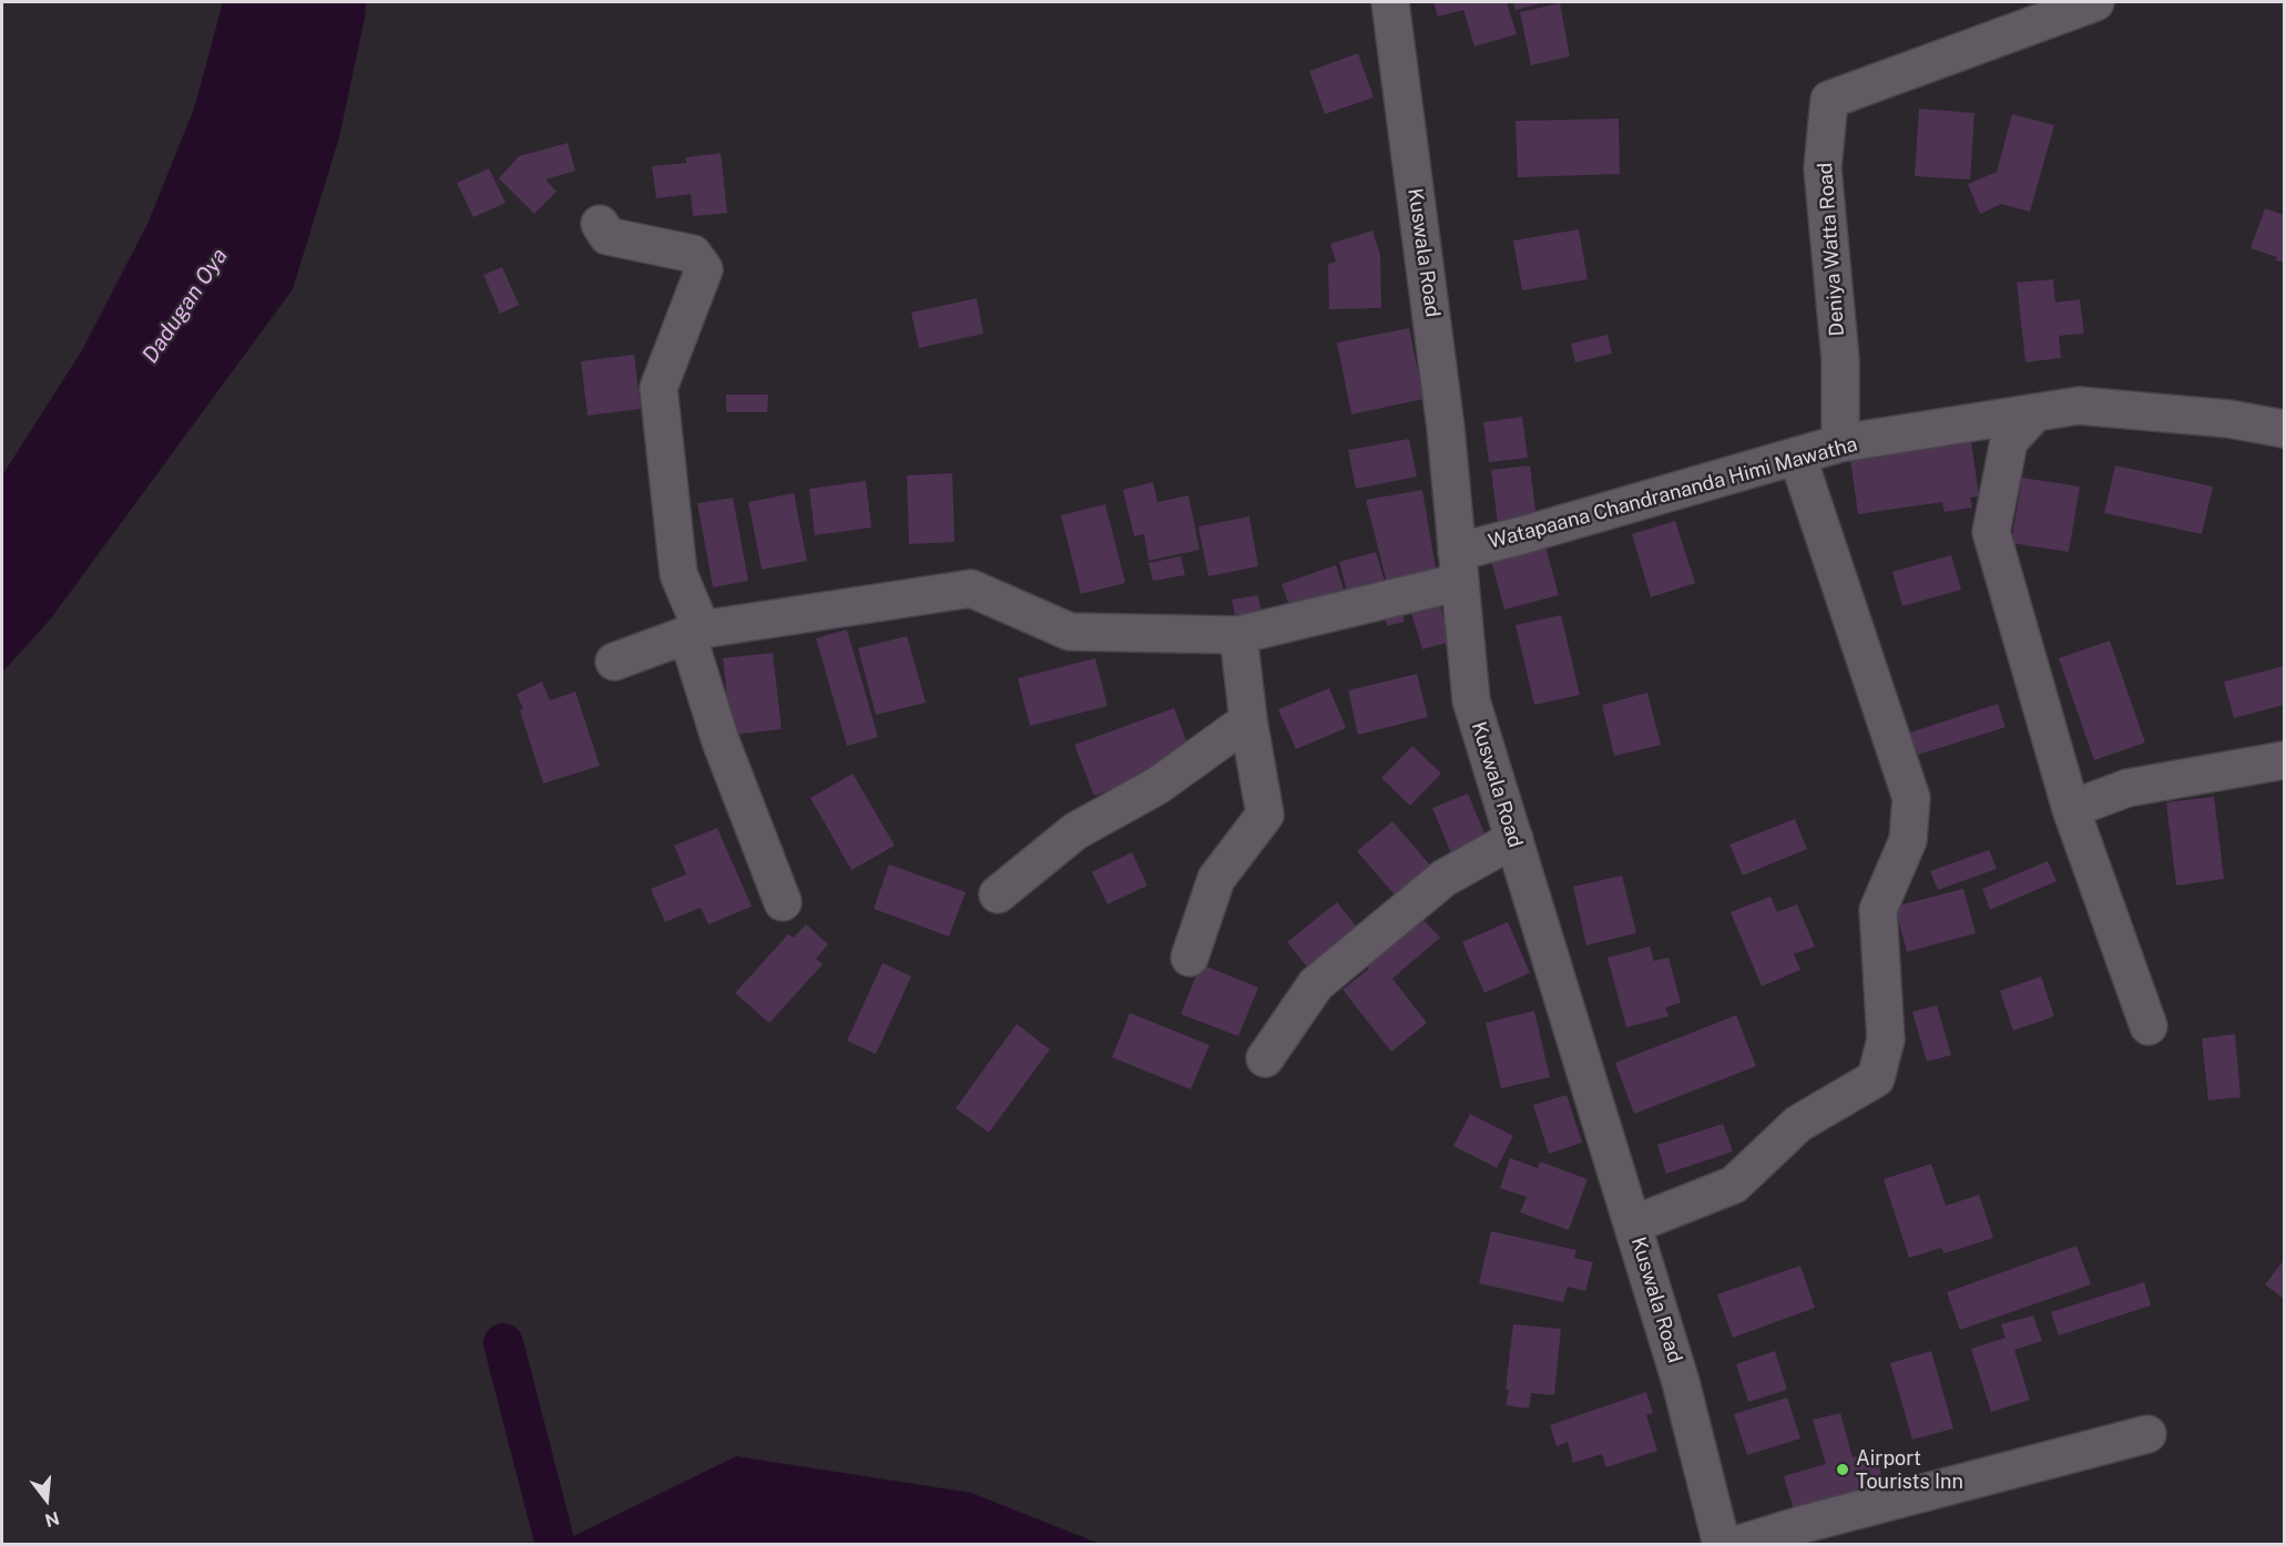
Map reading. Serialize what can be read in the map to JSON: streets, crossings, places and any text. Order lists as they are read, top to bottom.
{
  "streets": {
    "street": ["Deniya Watta Road", "Kuswala Road", "Watapaana Chandrananda Himi Mawatha"]
  },
  "crossings": [
    ["Deniya Watta Road", "Watapaana Chandrananda Himi Mawatha"],
    ["Kuswala Road", "Watapaana Chandrananda Himi Mawatha"]
  ],
  "water": ["Dadugan Oya"],
  "places": ["Airport Tourists Inn"],
  "north": "bottom"
}
